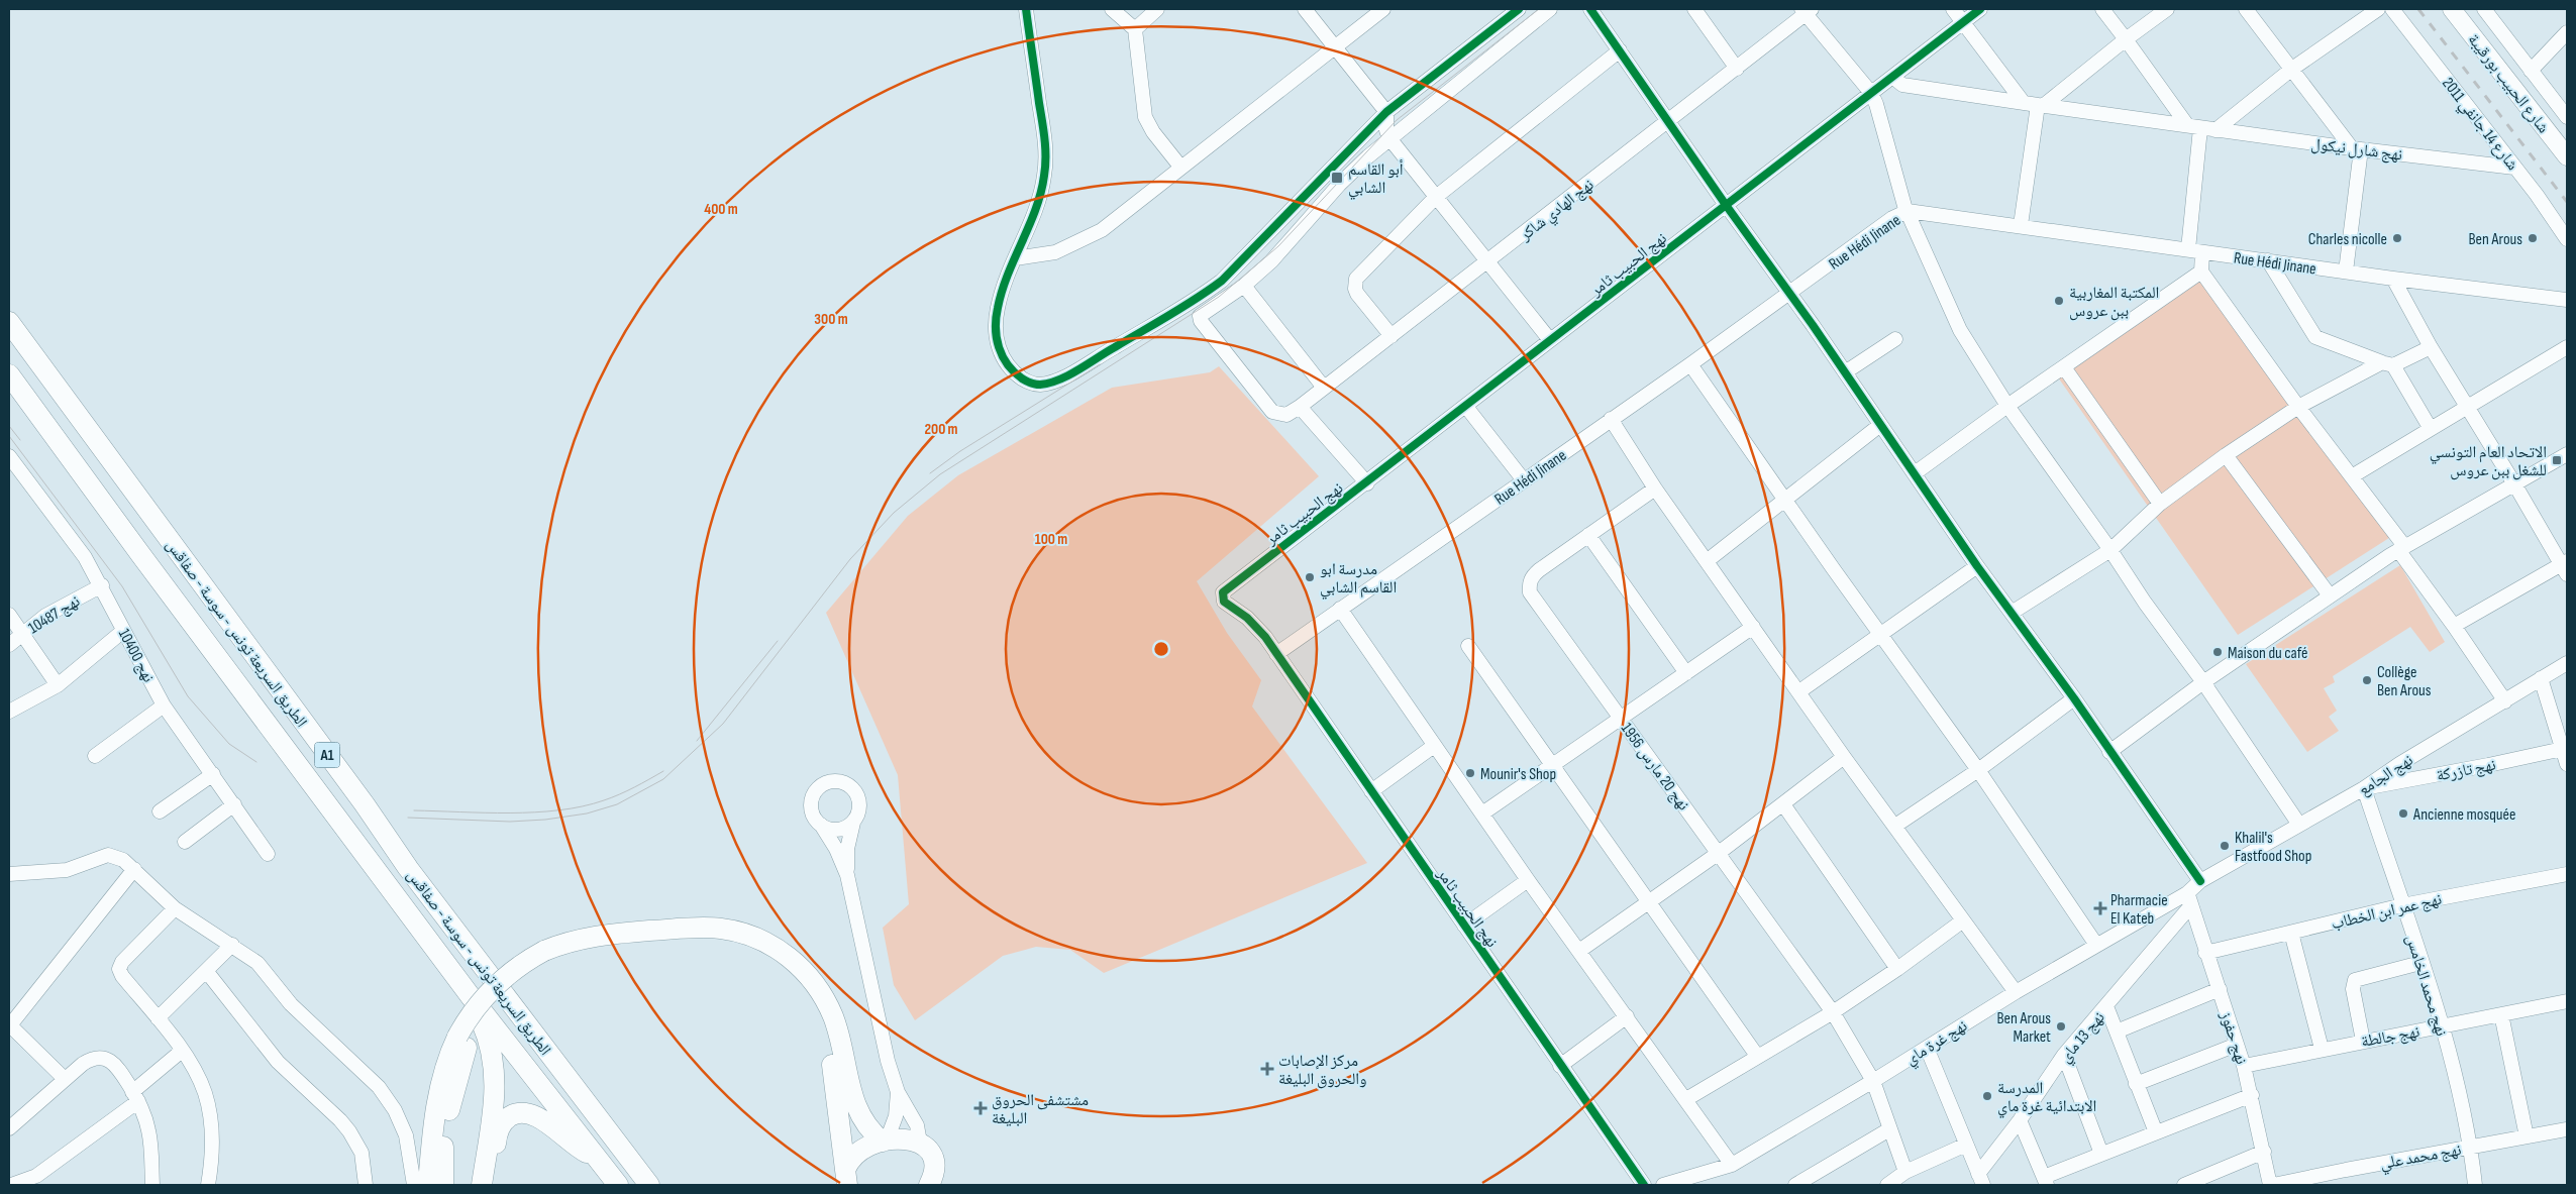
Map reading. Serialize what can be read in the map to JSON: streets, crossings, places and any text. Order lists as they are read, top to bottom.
{
  "streets": {
    "highway": ["الطريق السريعة تونس - سوسة - صفاقس", "A1"],
    "main road": ["شارع الحبيب بورقيبة"],
    "street": [
      "شارع 14 جانفي 2011",
      "نهج شارل نيكول",
      "نهج الهادي شاكر",
      "Rue Hédi Jinane",
      "نهج الحبيب ثامر",
      "نهج 10487",
      "نهج 10400",
      "نهج 20 مارس 1956",
      "نهج تازركة",
      "نهج الجامع",
      "نهج عمر ابن الخطاب",
      "نهج محمد الخامس",
      "نهج جالطة",
      "نهج 13 ماي",
      "نهج حفوز",
      "نهج غرة ماي",
      "نهج محمد علي"
    ]
  },
  "crossings": [
    ["شارع 14 جانفي 2011", "نهج شارل نيكول"],
    ["نهج شارل نيكول", "نهج الحبيب ثامر"],
    ["Rue Hédi Jinane", "نهج الحبيب ثامر"],
    ["نهج 10487", "نهج 10400"],
    ["نهج 20 مارس 1956", "نهج غرة ماي"],
    ["نهج تازركة", "نهج الجامع"],
    ["نهج تازركة", "نهج محمد الخامس"],
    ["نهج الجامع", "نهج محمد الخامس"],
    ["نهج الجامع", "نهج غرة ماي"],
    ["نهج عمر ابن الخطاب", "نهج محمد الخامس"],
    ["نهج عمر ابن الخطاب", "نهج حفوز"],
    ["نهج محمد الخامس", "نهج جالطة"],
    ["نهج محمد الخامس", "نهج محمد علي"],
    ["نهج جالطة", "نهج حفوز"],
    ["نهج 13 ماي", "نهج حفوز"],
    ["نهج 13 ماي", "نهج غرة ماي"],
    ["نهج حفوز", "نهج غرة ماي"],
    ["نهج حفوز", "نهج محمد علي"]
  ],
  "places": {
    "transit": ["أبو القاسم الشابي", "الاتحاد العام التونسي للشغل ببن عروس"],
    "other": [
      "Charles nicolle",
      "Ben Arous",
      "المكتبة المغاربية ببن عروس",
      "مدرسة ابو القاسم الشابي",
      "Maison du café",
      "Collège Ben Arous",
      "Mounir's Shop",
      "Ancienne mosquée",
      "Khalil's Fastfood Shop",
      "Ben Arous Market",
      "المدرسة الابتدائية غرة ماي"
    ],
    "health": ["Pharmacie El Kateb", "مركز الإصابات والحروق البليغة", "مشتشفى الحروق البليغة"]
  },
  "rings": [
    "400 m",
    "300 m",
    "200 m",
    "100 m"
  ]
}
